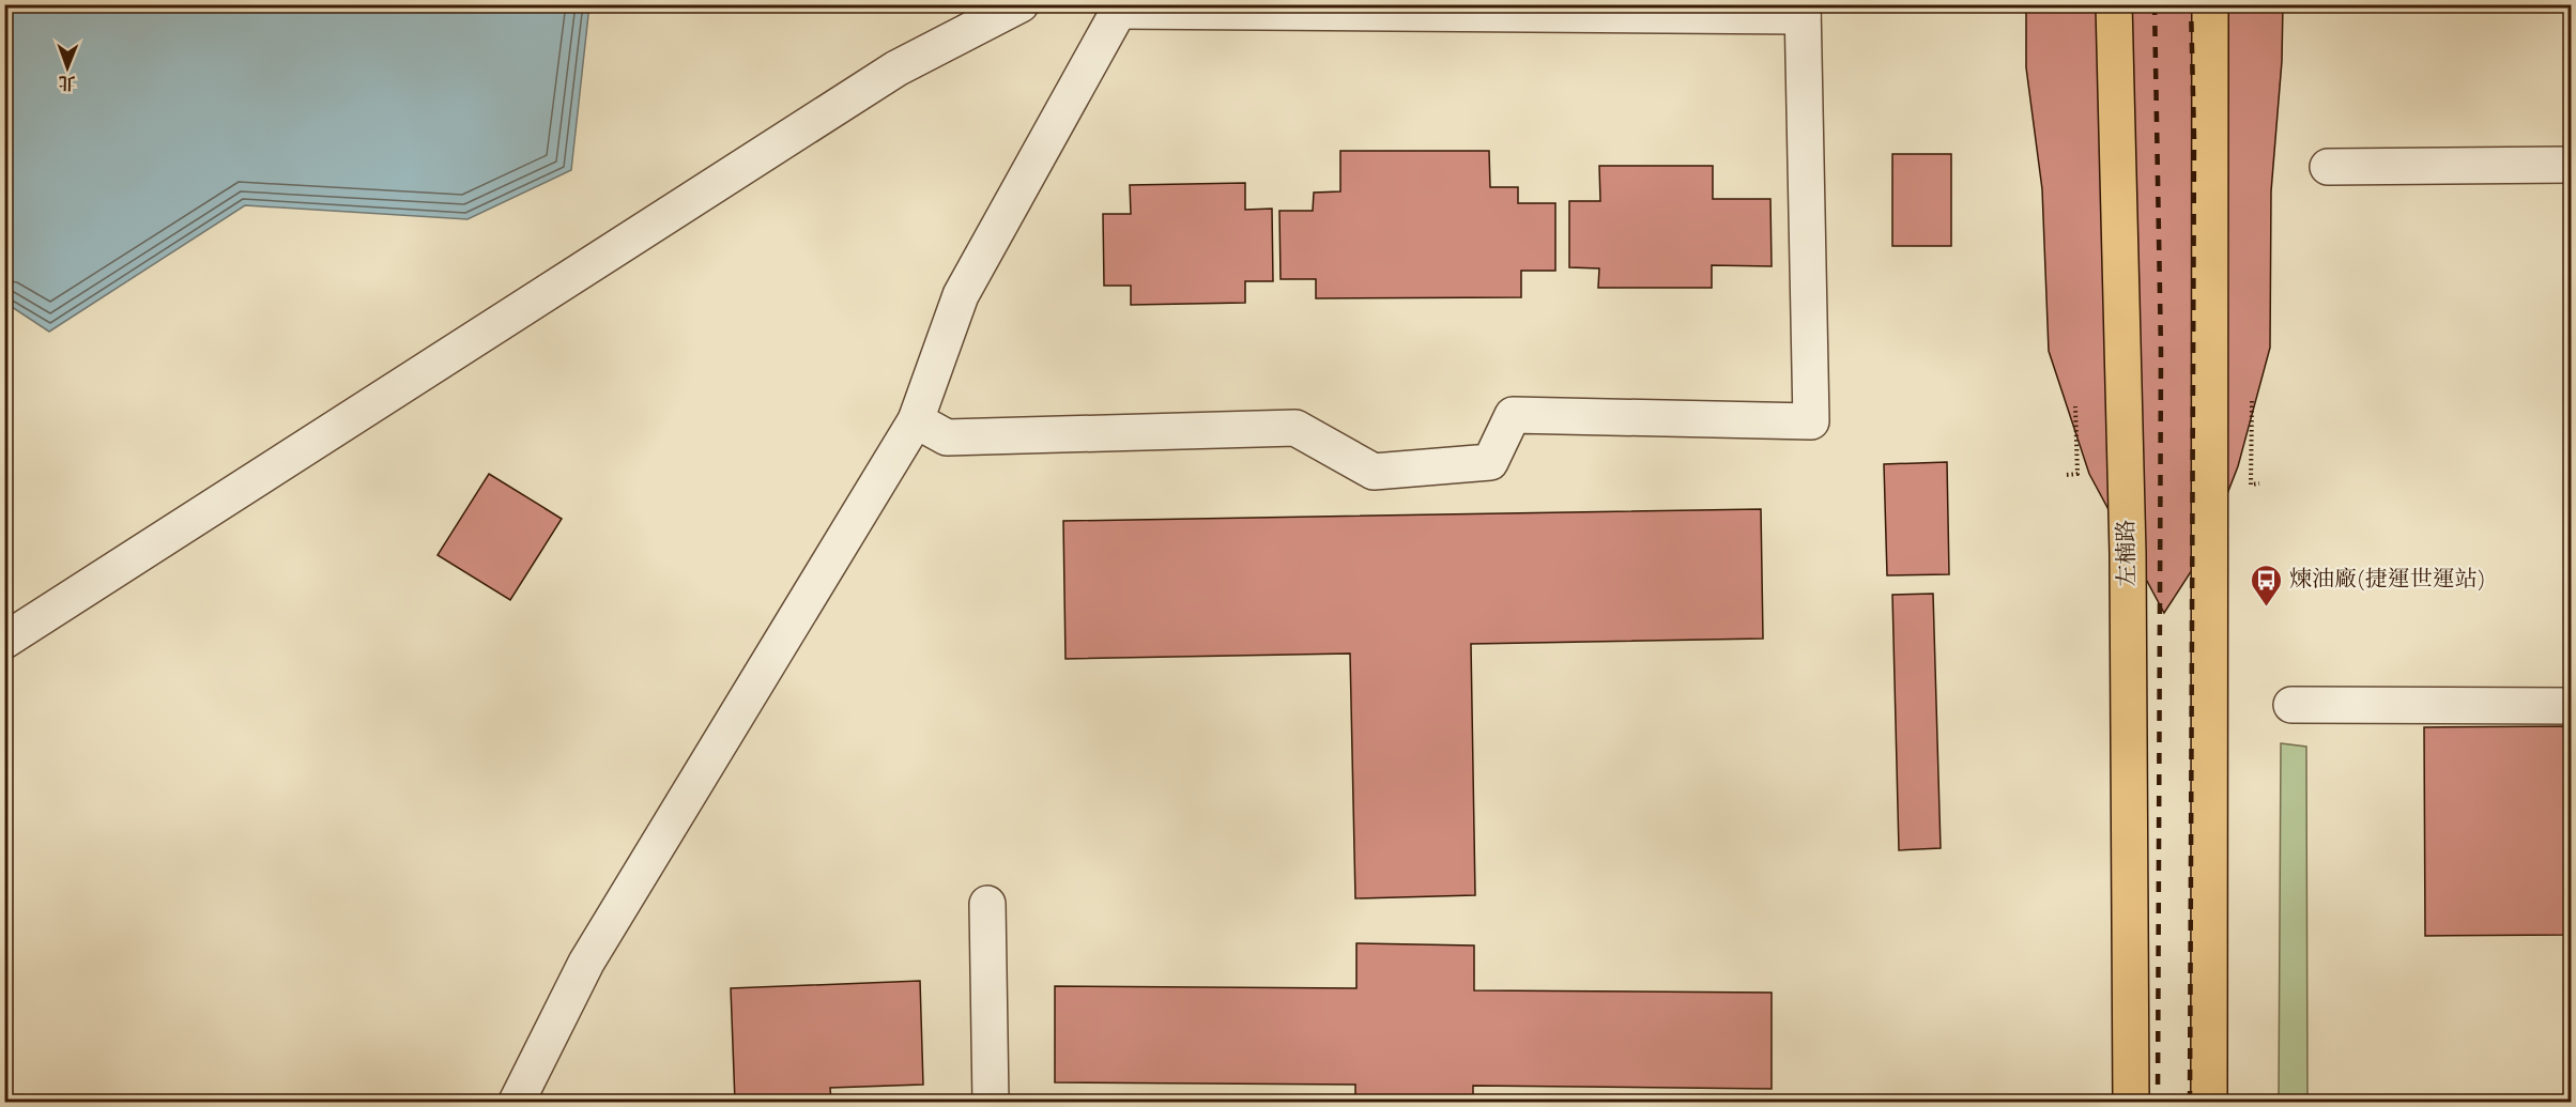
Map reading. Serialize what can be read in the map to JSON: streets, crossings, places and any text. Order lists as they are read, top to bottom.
{
  "streets": {
    "main road": ["左楠路"]
  },
  "places": {
    "bus stop": ["煉油廠(捷運世運站)"]
  },
  "north": "bottom"
}
